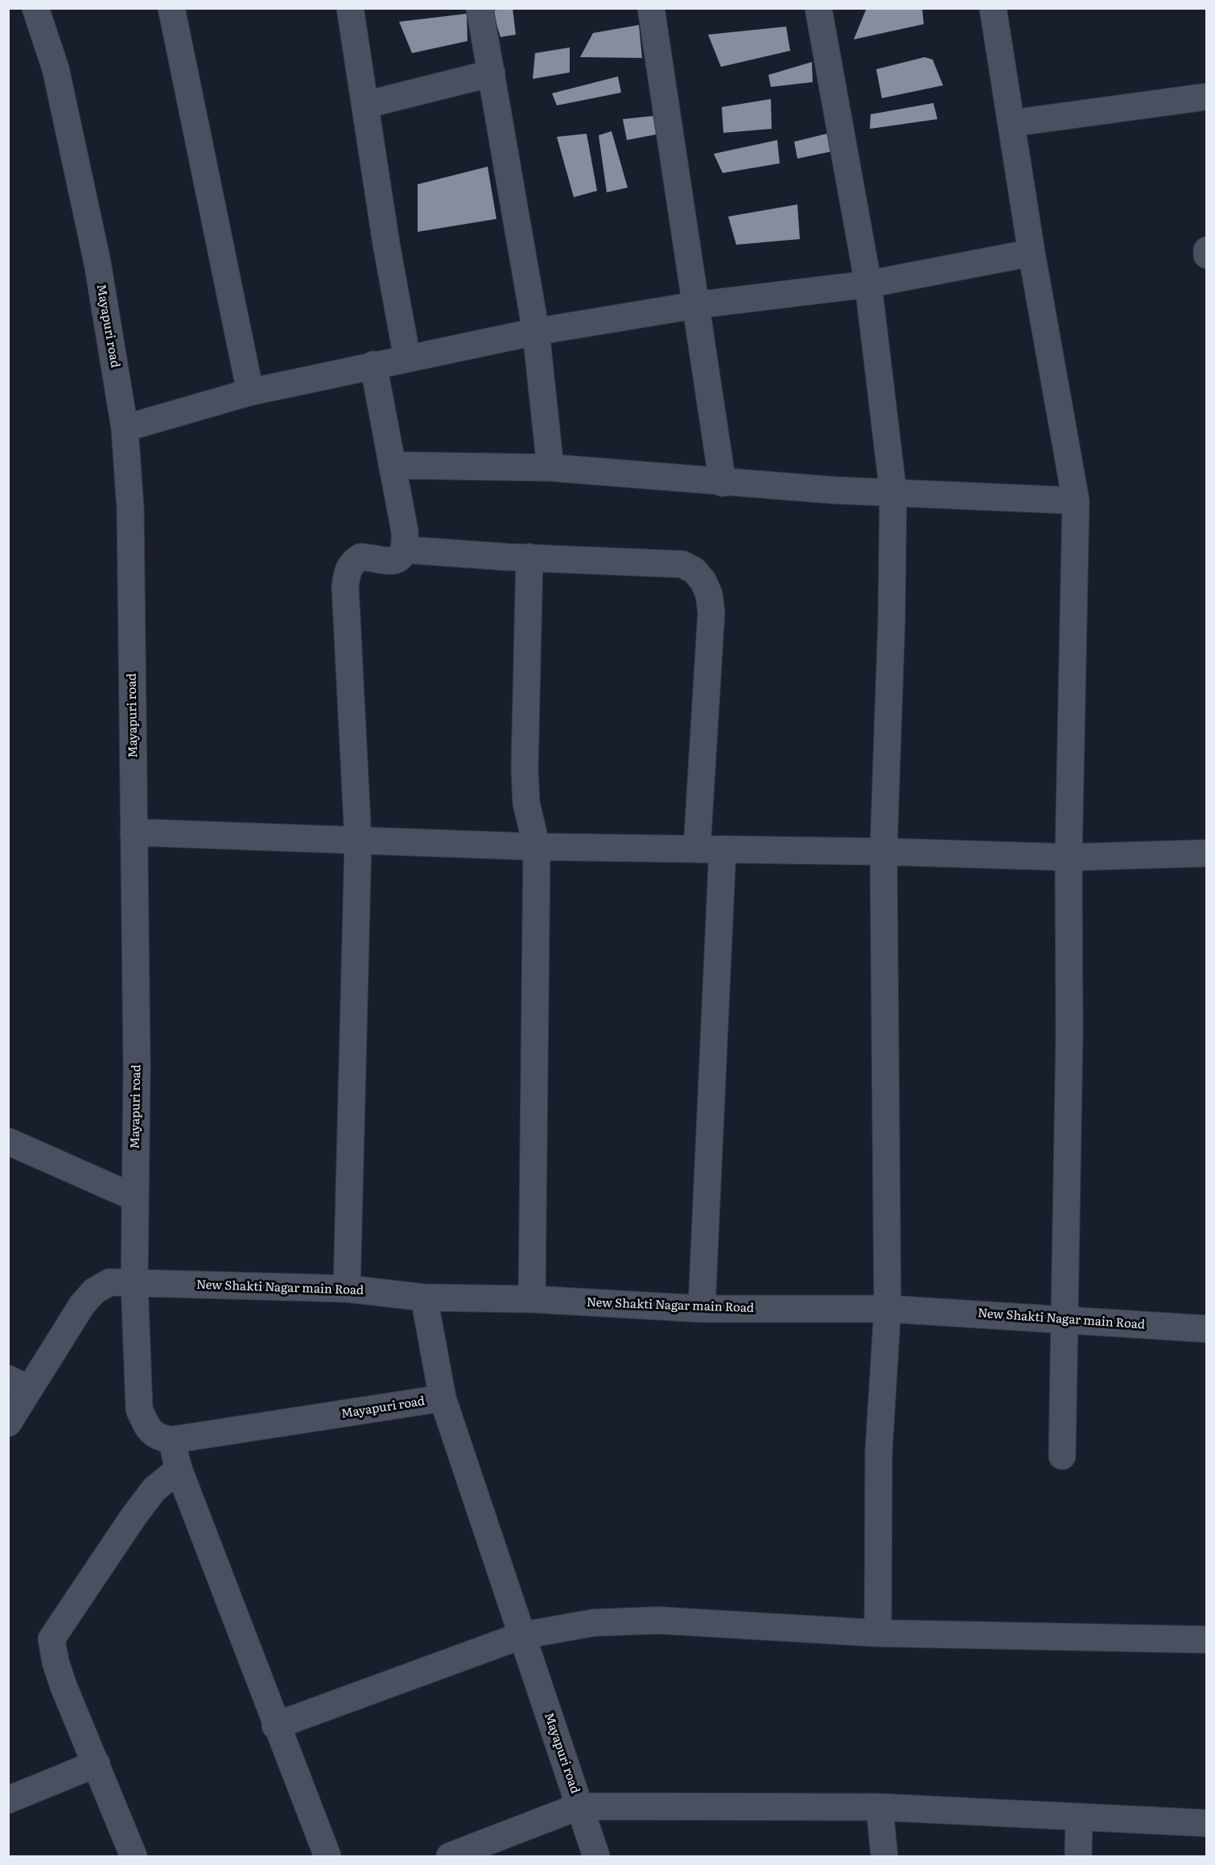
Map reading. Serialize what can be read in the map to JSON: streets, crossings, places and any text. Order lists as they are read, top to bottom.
{
  "streets": {
    "street": ["Mayapuri road", "New Shakti Nagar main Road"]
  },
  "crossings": [
    ["Mayapuri road", "New Shakti Nagar main Road"]
  ]
}
